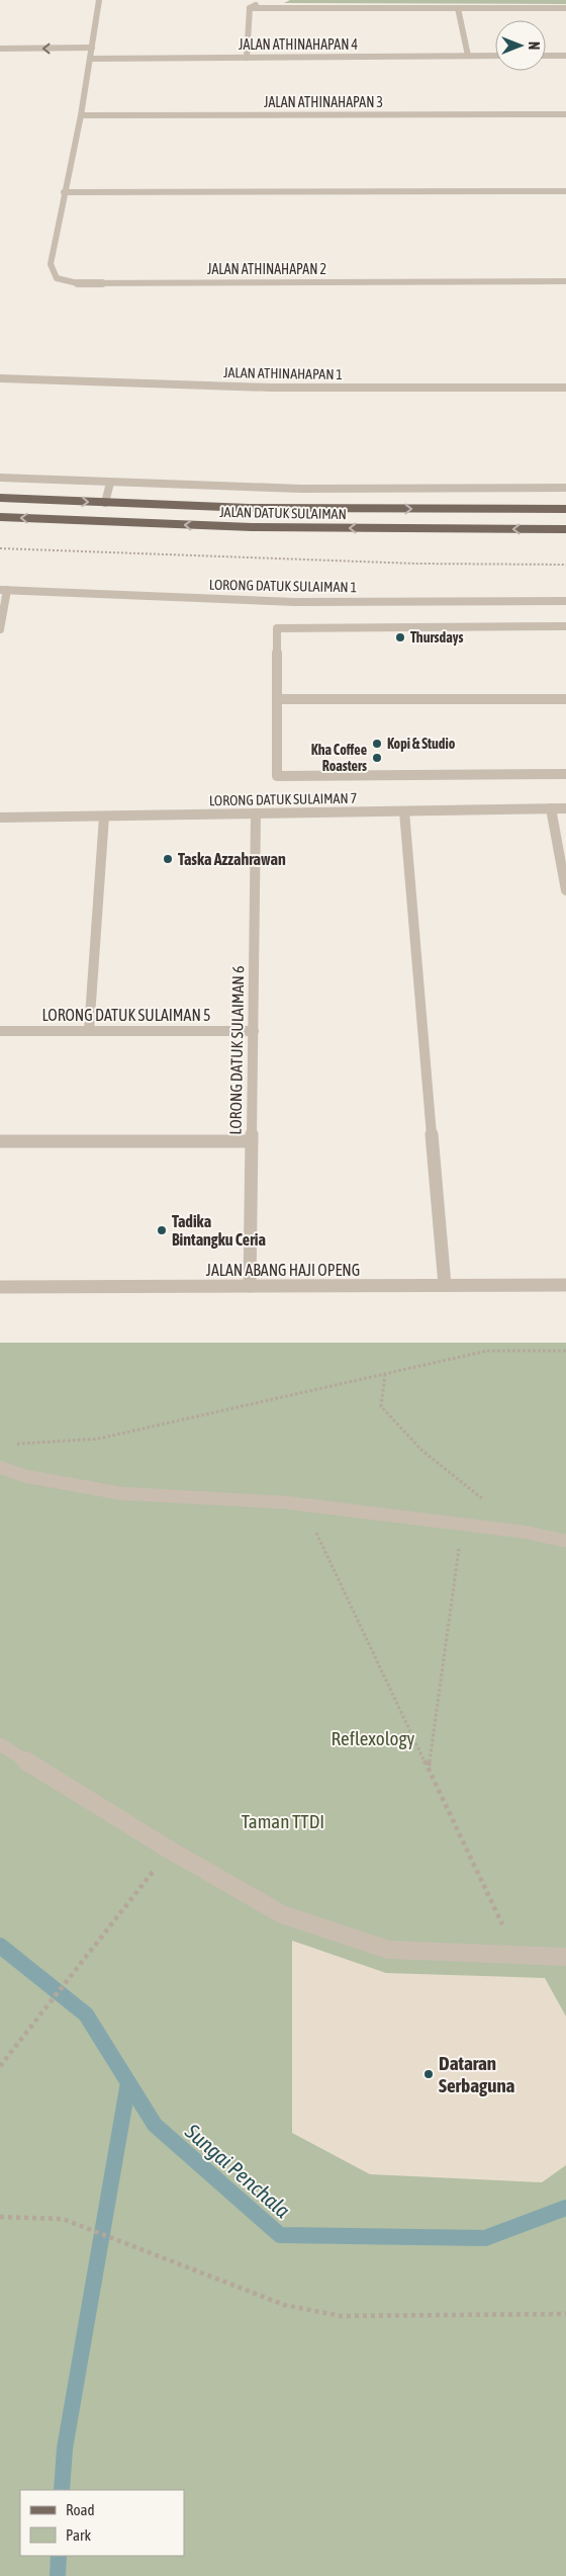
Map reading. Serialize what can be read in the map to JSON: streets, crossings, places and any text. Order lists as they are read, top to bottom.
{
  "streets": {
    "main road": ["JALAN DATUK SULAIMAN"],
    "street": [
      "JALAN ATHINAHAPAN 4",
      "JALAN ATHINAHAPAN 3",
      "JALAN ATHINAHAPAN 2",
      "JALAN ATHINAHAPAN 1",
      "LORONG DATUK SULAIMAN 1",
      "LORONG DATUK SULAIMAN 7",
      "LORONG DATUK SULAIMAN 5",
      "LORONG DATUK SULAIMAN 6",
      "JALAN ABANG HAJI OPENG"
    ]
  },
  "crossings": [
    ["JALAN ATHINAHAPAN 4", "JALAN ATHINAHAPAN 2"],
    ["JALAN ATHINAHAPAN 3", "JALAN ATHINAHAPAN 2"],
    ["LORONG DATUK SULAIMAN 7", "LORONG DATUK SULAIMAN 6"],
    ["LORONG DATUK SULAIMAN 5", "LORONG DATUK SULAIMAN 6"],
    ["LORONG DATUK SULAIMAN 6", "JALAN ABANG HAJI OPENG"]
  ],
  "water": ["Sungai Penchala"],
  "parks": ["Reflexology", "Taman TTDI"],
  "places": [
    "Thursdays",
    "Kopi & Studio",
    "Kha Coffee Roasters",
    "Taska Azzahrawan",
    "Tadika Bintangku Ceria",
    "Dataran Serbaguna"
  ],
  "legend": ["Road", "Park"],
  "north": "right"
}
